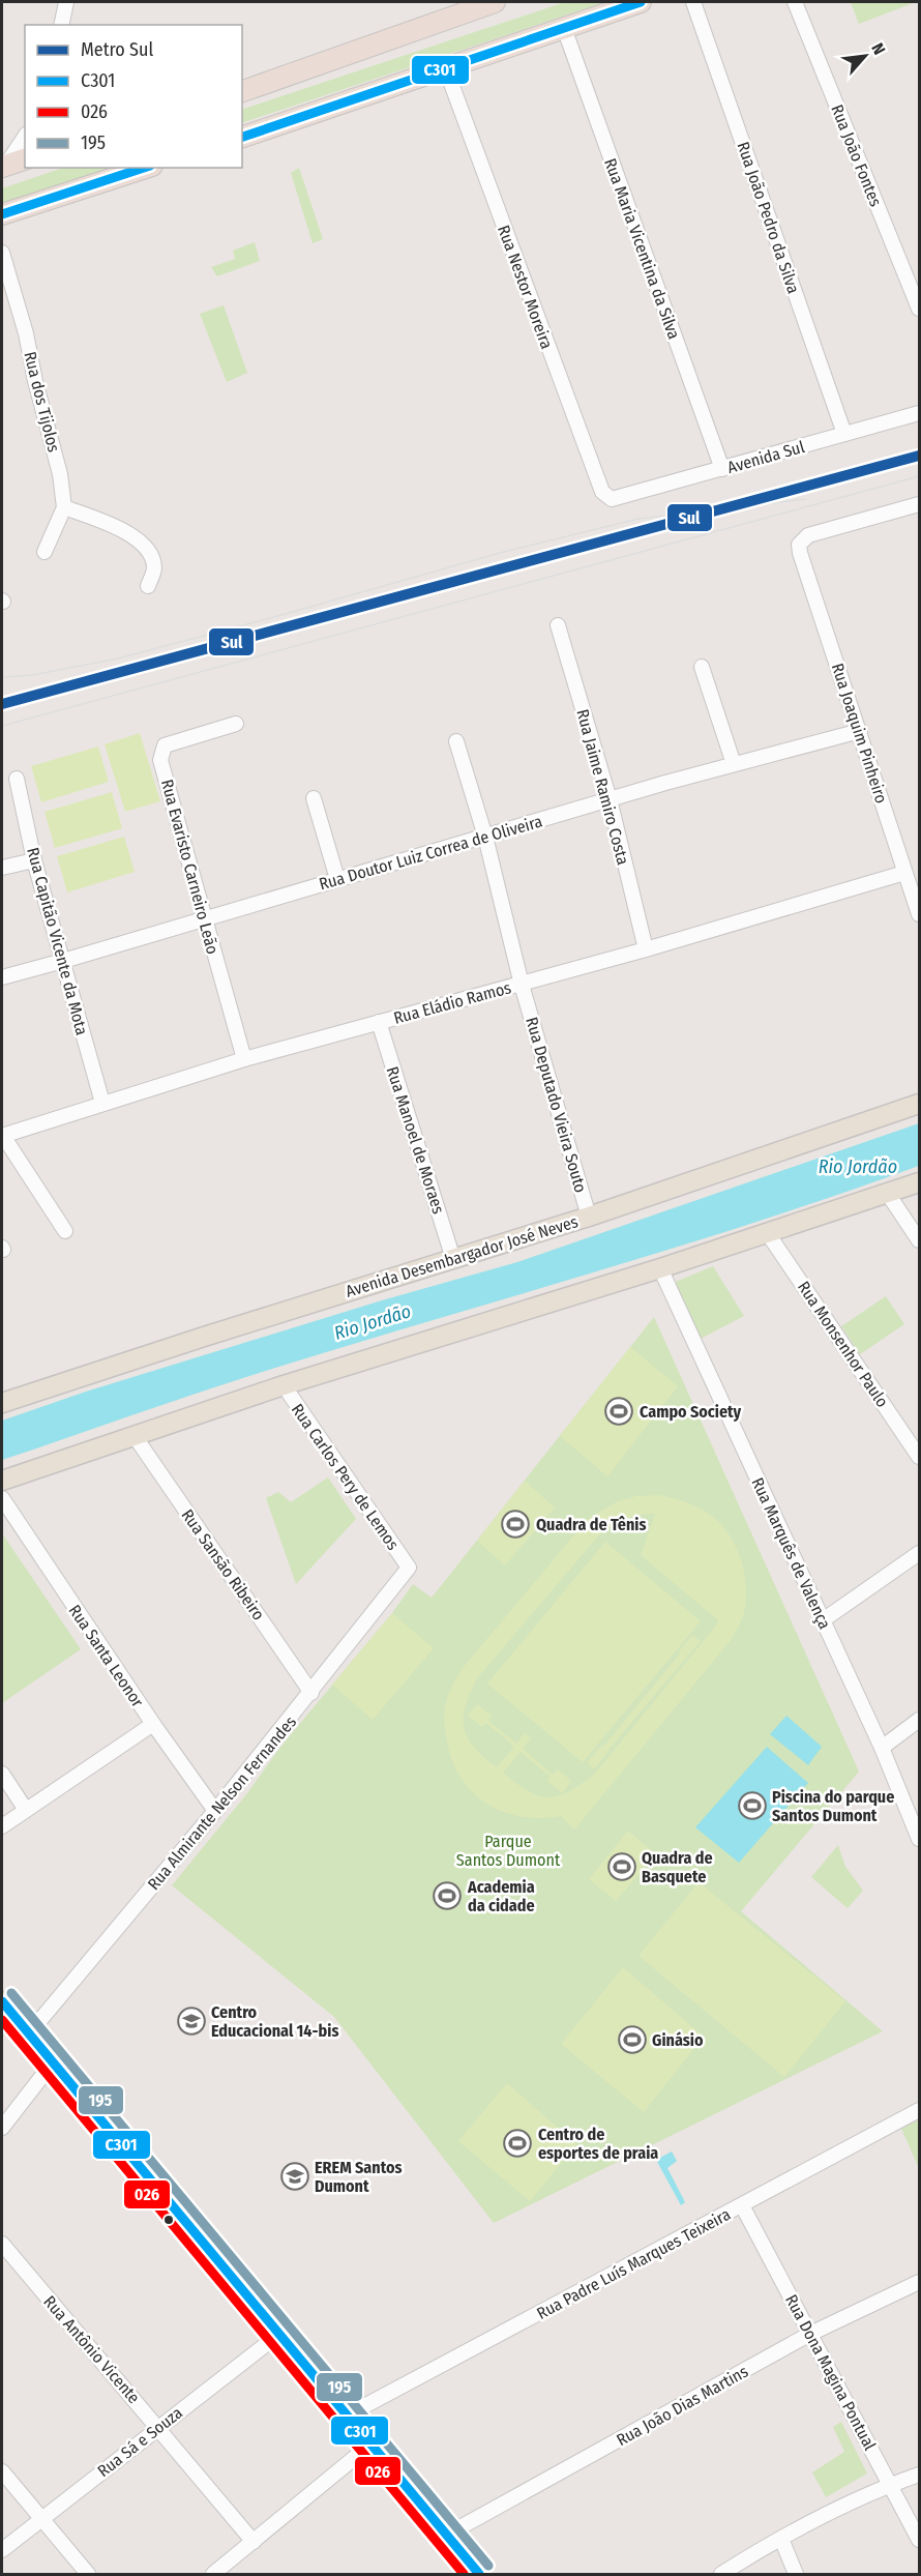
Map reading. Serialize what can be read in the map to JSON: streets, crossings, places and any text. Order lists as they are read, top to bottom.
{
  "streets": {
    "main road": ["Avenida Desembargador José Neves"],
    "street": [
      "Rua João Fontes",
      "Rua João Pedro da Silva",
      "Rua Maria Vicentina da Silva",
      "Rua Nestor Moreira",
      "Rua dos Tijolos",
      "Avenida Sul",
      "Rua Joaquim Pinheiro",
      "Rua Jaime Ramiro Costa",
      "Rua Doutor Luiz Correa de Oliveira",
      "Rua Evaristo Carneiro Leão",
      "Rua Capitão Vicente da Mota",
      "Rua Eládio Ramos",
      "Rua Deputado Vieira Souto",
      "Rua Manoel de Moraes",
      "Rua Monsenhor Paulo",
      "Rua Carlos Pery de Lemos",
      "Rua Marquês de Valença",
      "Rua Sansão Ribeiro",
      "Rua Santa Leonor",
      "Rua Almirante Nelson Fernandes",
      "Rua Padre Luís Marques Teixeira",
      "Rua Antônio Vicente",
      "Rua Dona Magina Pontual",
      "Rua João Dias Martins",
      "Rua Sá e Souza"
    ]
  },
  "crossings": [
    ["Rua João Pedro da Silva", "Avenida Sul"],
    ["Rua Maria Vicentina da Silva", "Avenida Sul"],
    ["Rua Nestor Moreira", "Avenida Sul"],
    ["Rua Joaquim Pinheiro", "Rua Doutor Luiz Correa de Oliveira"],
    ["Rua Joaquim Pinheiro", "Rua Eládio Ramos"],
    ["Rua Jaime Ramiro Costa", "Rua Doutor Luiz Correa de Oliveira"],
    ["Rua Jaime Ramiro Costa", "Rua Eládio Ramos"],
    ["Rua Doutor Luiz Correa de Oliveira", "Rua Evaristo Carneiro Leão"],
    ["Rua Doutor Luiz Correa de Oliveira", "Rua Capitão Vicente da Mota"],
    ["Rua Doutor Luiz Correa de Oliveira", "Rua Deputado Vieira Souto"],
    ["Rua Evaristo Carneiro Leão", "Rua Eládio Ramos"],
    ["Rua Capitão Vicente da Mota", "Rua Eládio Ramos"],
    ["Rua Eládio Ramos", "Rua Deputado Vieira Souto"],
    ["Rua Eládio Ramos", "Rua Manoel de Moraes"],
    ["Rua Deputado Vieira Souto", "Avenida Desembargador José Neves"],
    ["Rua Manoel de Moraes", "Avenida Desembargador José Neves"],
    ["Rua Carlos Pery de Lemos", "Rua Almirante Nelson Fernandes"],
    ["Rua Sansão Ribeiro", "Rua Almirante Nelson Fernandes"],
    ["Rua Santa Leonor", "Rua Almirante Nelson Fernandes"],
    ["Rua Padre Luís Marques Teixeira", "Rua Dona Magina Pontual"],
    ["Rua Antônio Vicente", "Rua Sá e Souza"],
    ["Rua Dona Magina Pontual", "Rua João Dias Martins"]
  ],
  "water": ["Rio Jordão"],
  "parks": ["Parque Santos Dumont"],
  "places": {
    "sports": [
      "Campo Society",
      "Quadra de Tênis",
      "Piscina do parque Santos Dumont",
      "Quadra de Basquete",
      "Academia da cidade",
      "Ginásio",
      "Centro de esportes de praia"
    ],
    "school or university": ["Centro Educacional 14-bis", "EREM Santos Dumont"]
  },
  "lines": [
    "transit line C301",
    "metro line Sul",
    "transit line 195",
    "transit line 026"
  ],
  "legend": [
    "Metro Sul",
    "C301",
    "026",
    "195"
  ],
  "north": "top right"
}
